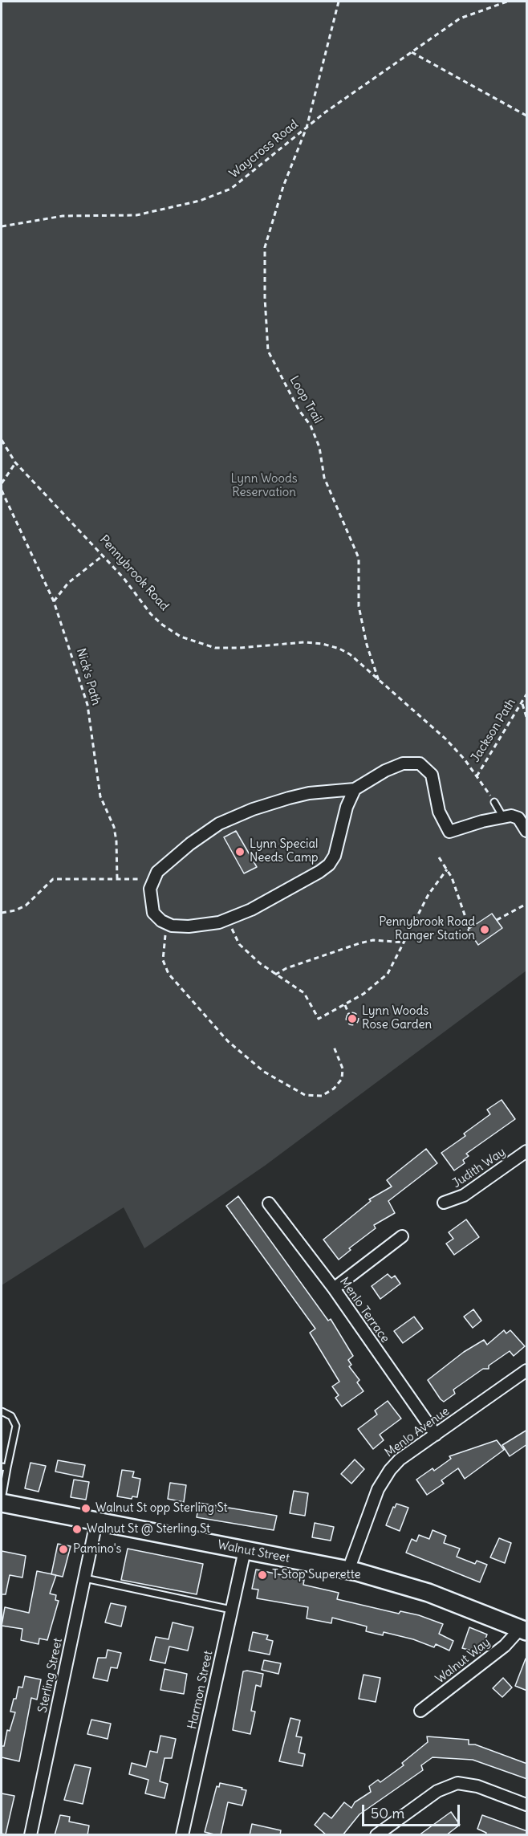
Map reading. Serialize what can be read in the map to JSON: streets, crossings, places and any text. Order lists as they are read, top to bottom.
{
  "streets": {
    "main road": ["Walnut Street"],
    "street": [
      "Judith Way",
      "Menlo Terrace",
      "Menlo Avenue",
      "Walnut Way",
      "Sterling Street",
      "Harmon Street"
    ],
    "path": [
      "Waycross Road",
      "Loop Trail",
      "Pennybrook Road",
      "Nick's Path",
      "Jackson Path"
    ]
  },
  "crossings": [
    ["Waycross Road", "Loop Trail"],
    ["Loop Trail", "Pennybrook Road"],
    ["Pennybrook Road", "Jackson Path"],
    ["Menlo Terrace", "Menlo Avenue"],
    ["Menlo Avenue", "Walnut Street"],
    ["Walnut Street", "Walnut Way"],
    ["Walnut Street", "Sterling Street"],
    ["Walnut Street", "Harmon Street"]
  ],
  "parks": ["Lynn Woods Reservation"],
  "places": [
    "Lynn Special Needs Camp",
    "Pennybrook Road Ranger Station",
    "Lynn Woods Rose Garden",
    "Walnut St opp Sterling St",
    "Walnut St @ Sterling St",
    "Pamino's",
    "T Stop Superette"
  ],
  "scale_bar": "50 m"
}
